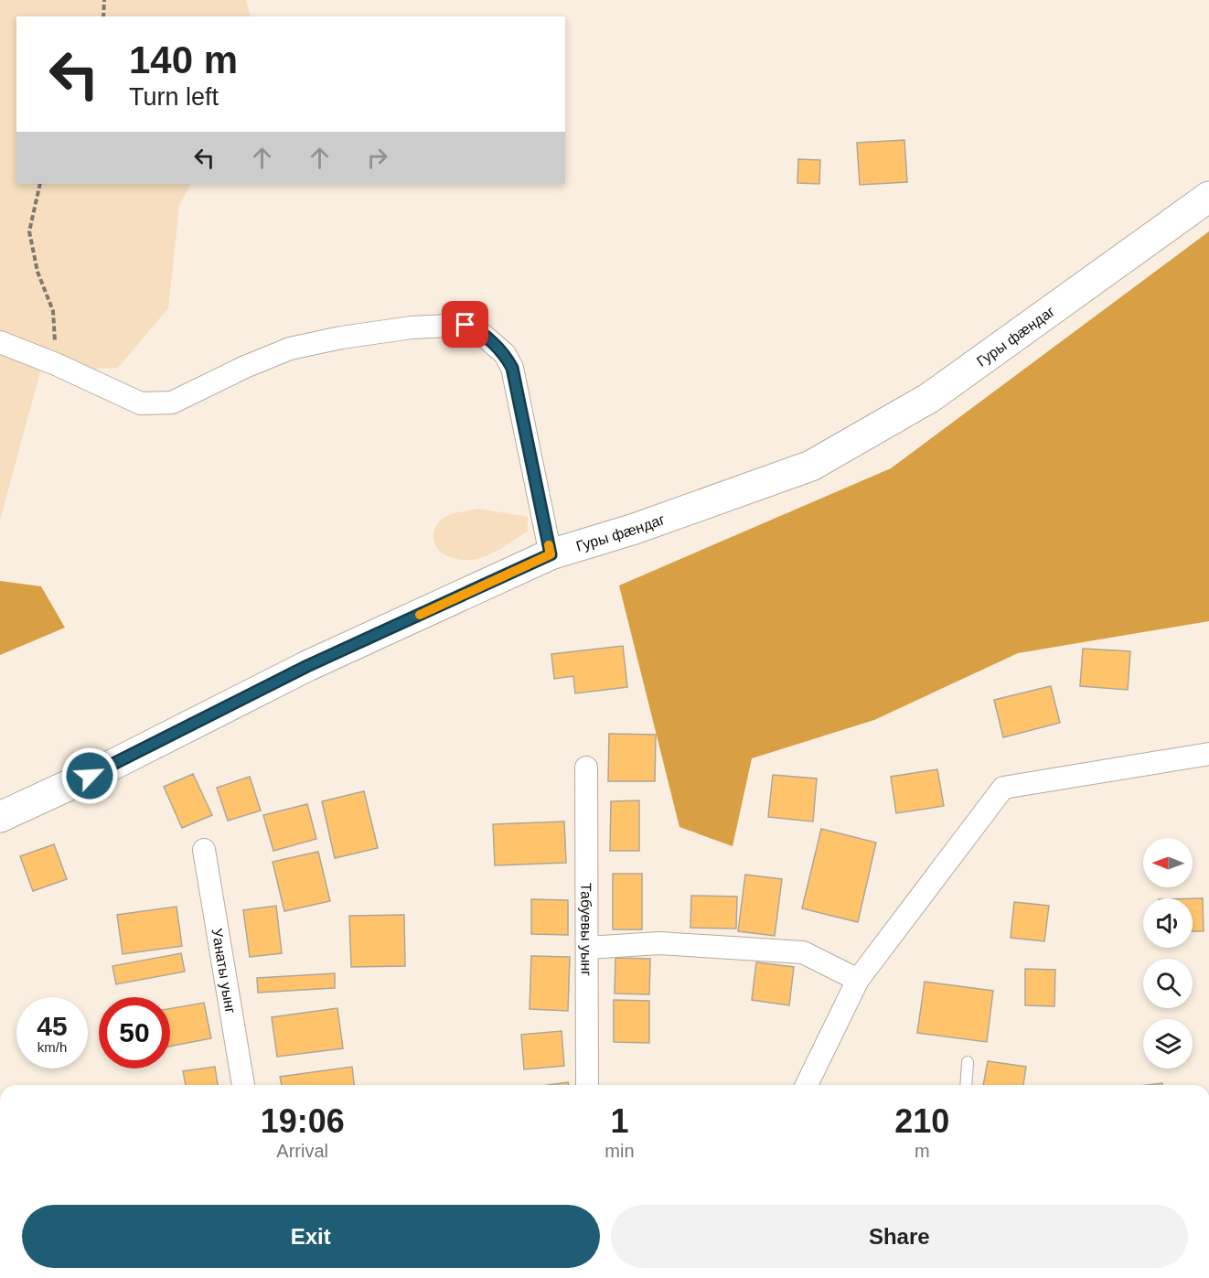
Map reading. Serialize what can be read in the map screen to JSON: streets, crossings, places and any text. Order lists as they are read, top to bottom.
{
  "streets": {
    "main road": ["Гуры фӕндаг"],
    "street": ["Табуевы уынг", "Уанаты уынг"]
  },
  "north": "left",
  "page": {
    "turn": ["140 m", "Turn left"],
    "speed": "45 km/h",
    "limit": "50",
    "eta": [
      "19:06",
      "Arrival",
      "1",
      "min",
      "210",
      "m"
    ],
    "buttons": ["Exit", "Share"]
  }
}
